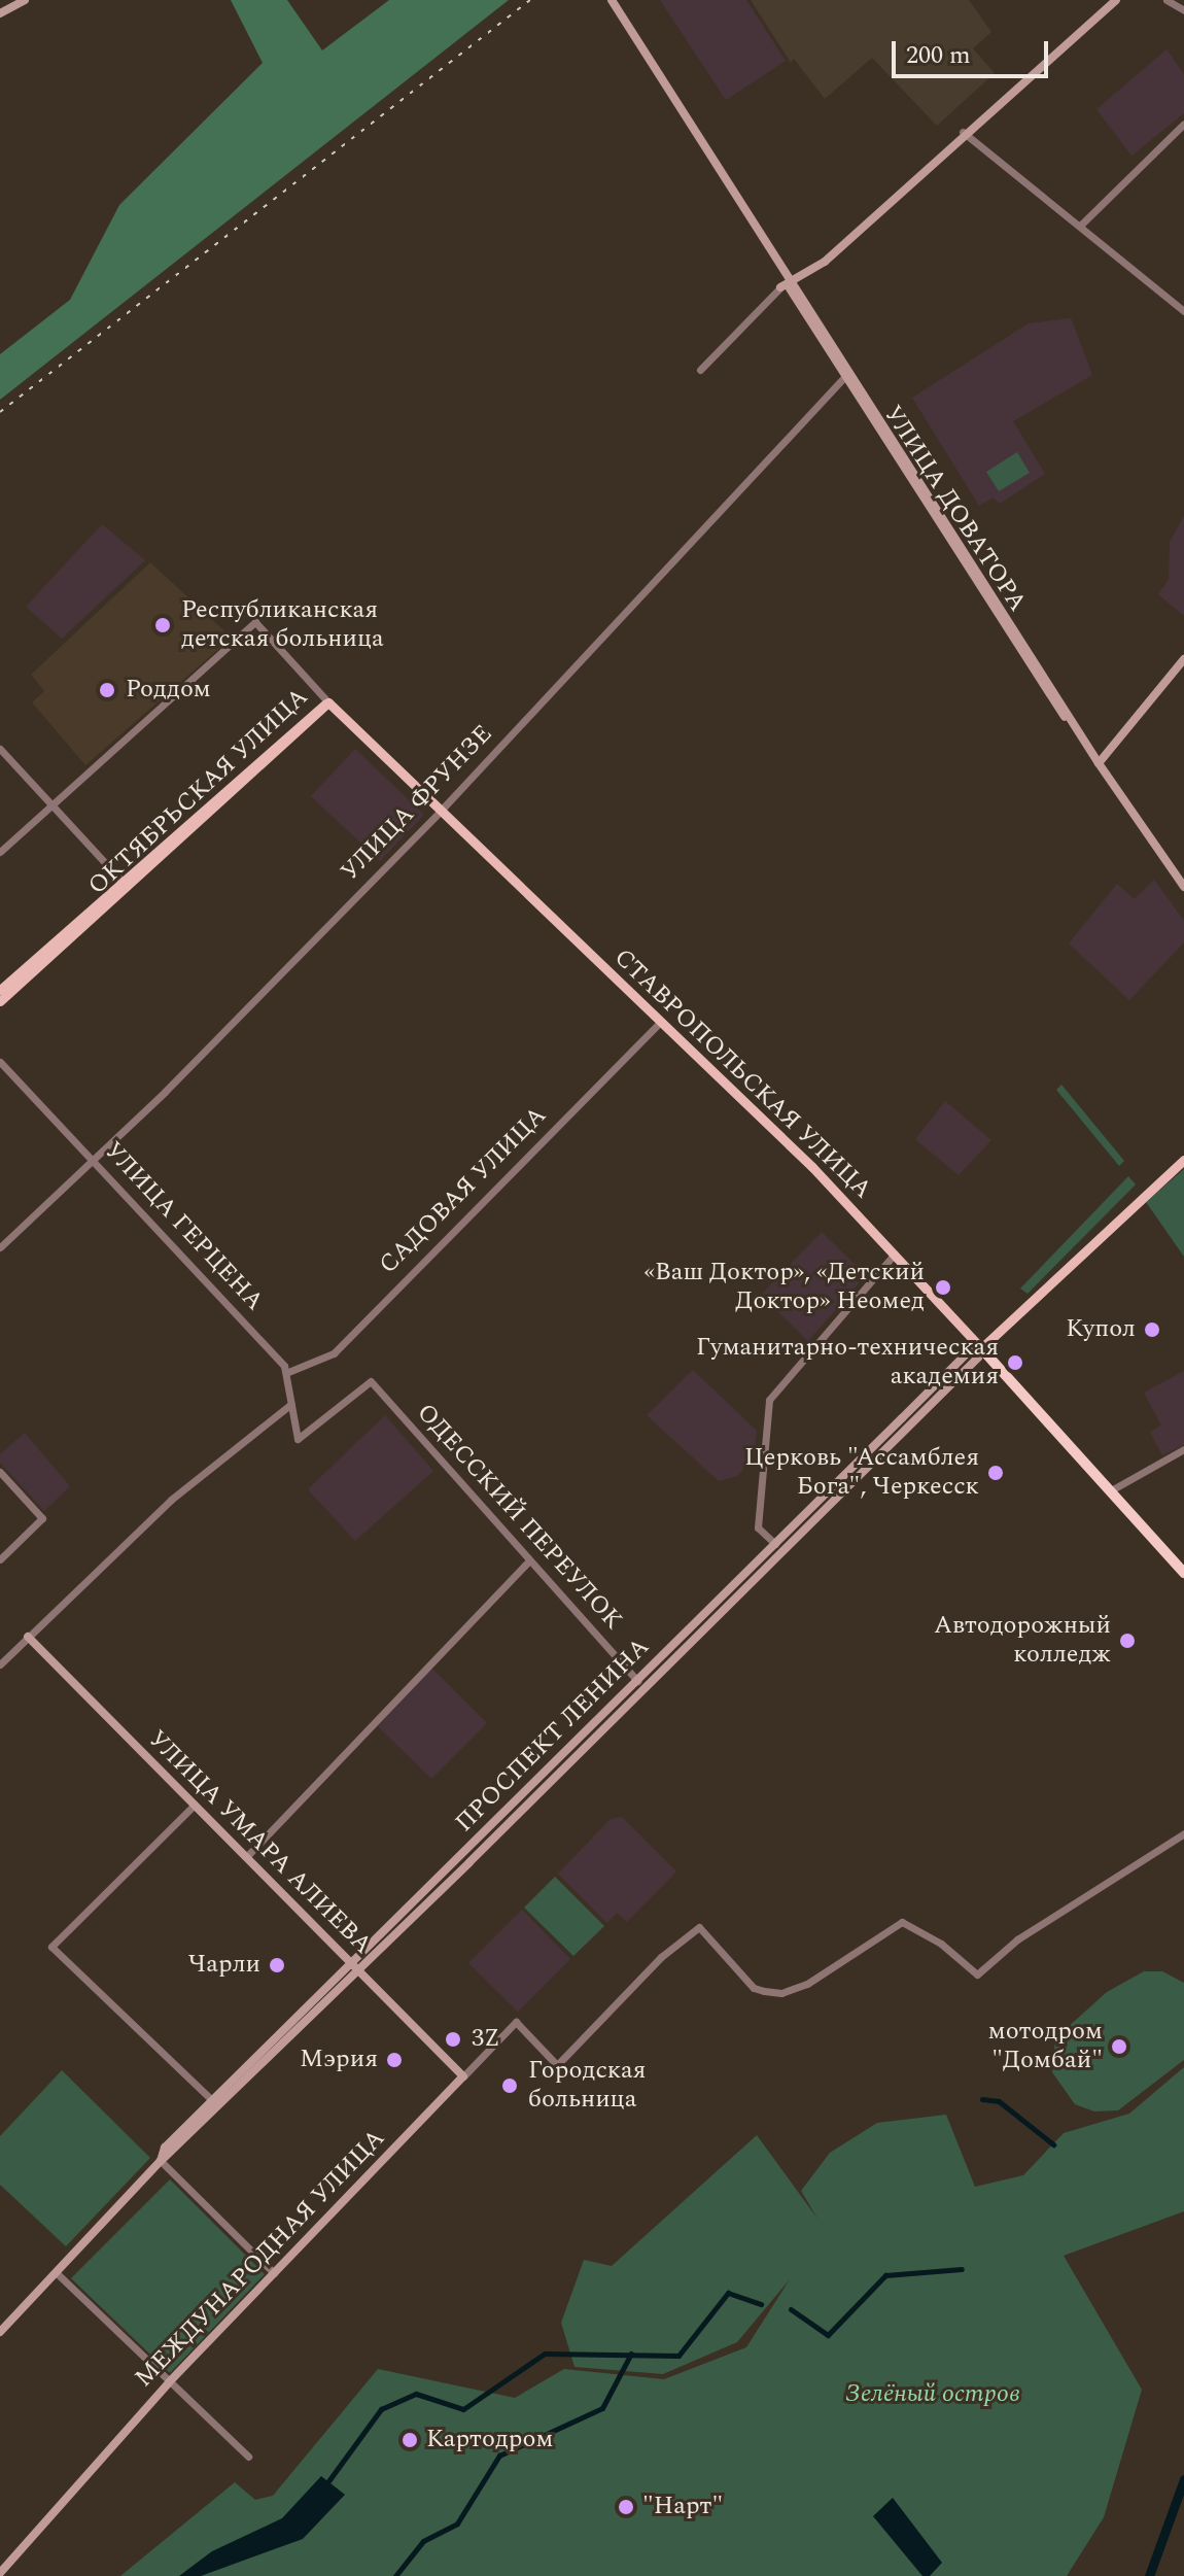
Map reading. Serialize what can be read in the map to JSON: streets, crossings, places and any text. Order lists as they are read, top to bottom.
{
  "streets": {
    "highway": ["СТАВРОПОЛЬСКАЯ УЛИЦА"],
    "main road": [
      "УЛИЦА ДОВАТОРА",
      "ОКТЯБРЬСКАЯ УЛИЦА",
      "ПРОСПЕКТ ЛЕНИНА",
      "УЛИЦА УМАРА АЛИЕВА",
      "МЕЖДУНАРОДНАЯ УЛИЦА"
    ],
    "street": [
      "УЛИЦА ФРУНЗЕ",
      "САДОВАЯ УЛИЦА",
      "УЛИЦА ГЕРЦЕНА",
      "ОДЕССКИЙ ПЕРЕУЛОК"
    ]
  },
  "crossings": [
    ["УЛИЦА ДОВАТОРА", "УЛИЦА ФРУНЗЕ"],
    ["ОКТЯБРЬСКАЯ УЛИЦА", "СТАВРОПОЛЬСКАЯ УЛИЦА"],
    ["УЛИЦА ФРУНЗЕ", "СТАВРОПОЛЬСКАЯ УЛИЦА"],
    ["УЛИЦА ФРУНЗЕ", "УЛИЦА ГЕРЦЕНА"],
    ["СТАВРОПОЛЬСКАЯ УЛИЦА", "САДОВАЯ УЛИЦА"],
    ["СТАВРОПОЛЬСКАЯ УЛИЦА", "ПРОСПЕКТ ЛЕНИНА"],
    ["САДОВАЯ УЛИЦА", "УЛИЦА ГЕРЦЕНА"],
    ["ОДЕССКИЙ ПЕРЕУЛОК", "ПРОСПЕКТ ЛЕНИНА"],
    ["ПРОСПЕКТ ЛЕНИНА", "УЛИЦА УМАРА АЛИЕВА"],
    ["УЛИЦА УМАРА АЛИЕВА", "МЕЖДУНАРОДНАЯ УЛИЦА"]
  ],
  "parks": ["Зелёный остров"],
  "places": [
    "Республиканская детская больница",
    "Роддом",
    "«Ваш Доктор», «Детский Доктор» Неомед",
    "Купол",
    "Гуманитарно-техническая академия",
    "Церковь \"Ассамблея Бога\", Черкесск",
    "Автодорожный колледж",
    "Чарли",
    "3Z",
    "мотодром \"Домбай\"",
    "Мэрия",
    "Городская больница",
    "Картодром",
    "\"Нарт\""
  ],
  "scale_bar": "200 m"
}
